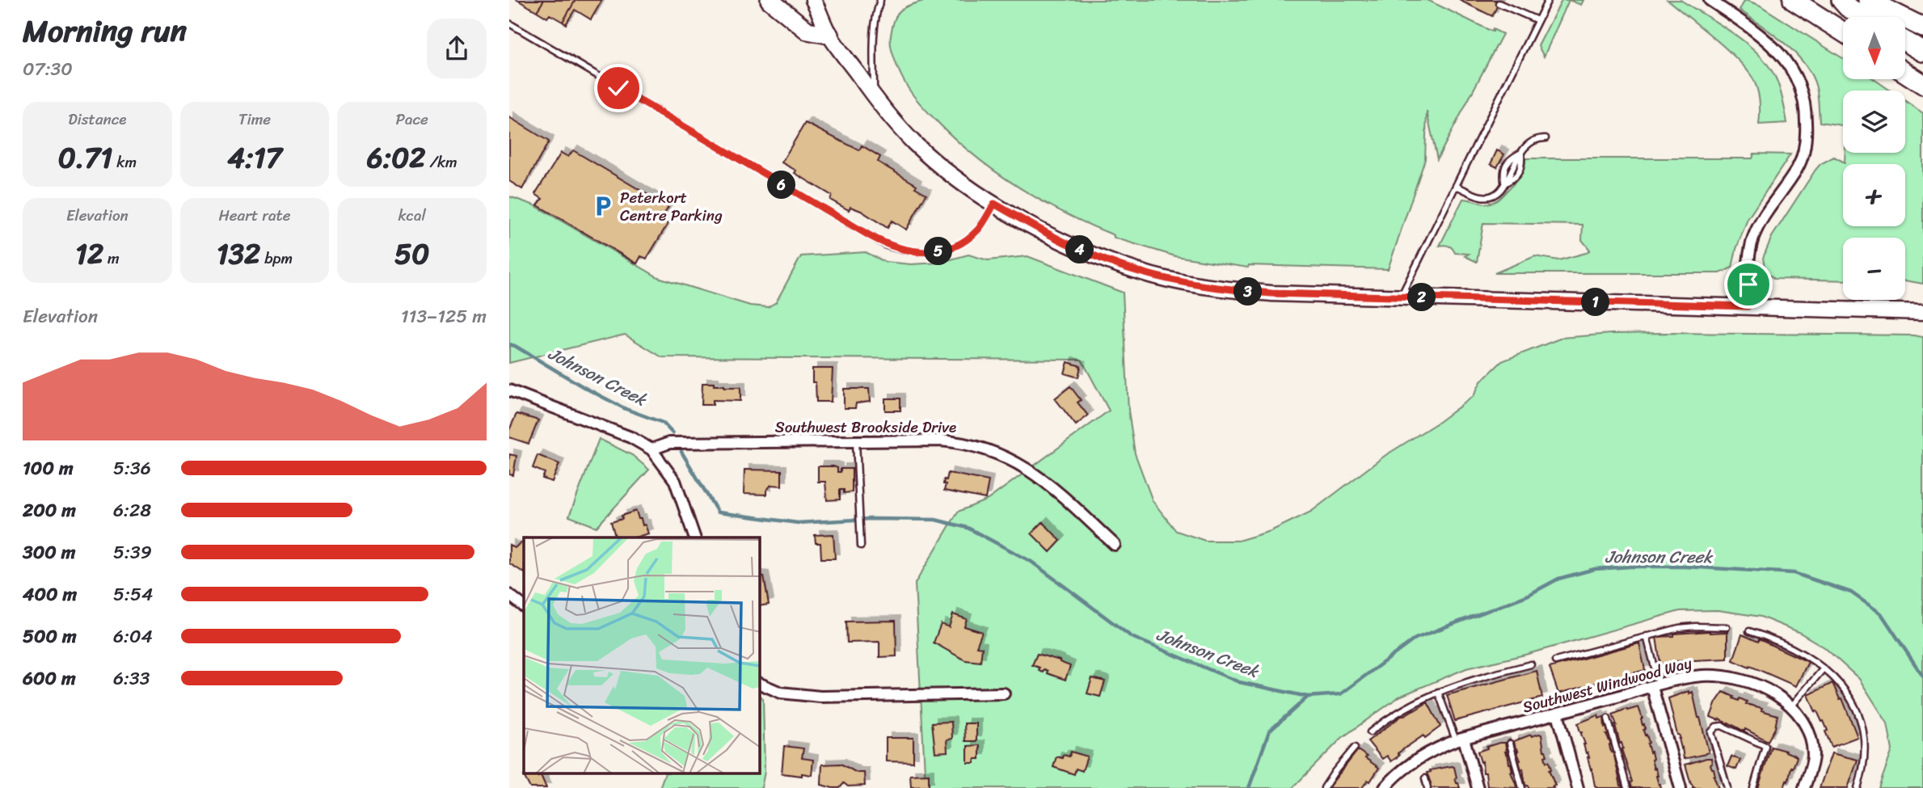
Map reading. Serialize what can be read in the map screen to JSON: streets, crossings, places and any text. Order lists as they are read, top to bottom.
{
  "streets": {
    "street": ["Southwest Brookside Drive", "Southwest Windwood Way"]
  },
  "water": ["Johnson Creek"],
  "places": {
    "parking": ["Peterkort Centre Parking"]
  },
  "north": "bottom",
  "page": {
    "heading": ["Morning run", "07:30"],
    "map_buttons": ["+", "−"],
    "stats": [
      ["Distance", "0.71 km"],
      ["Time", "4:17"],
      ["Pace", "6:02 /km"],
      ["Elevation", "12 m"],
      ["Heart rate", "132 bpm"],
      ["kcal", "50"]
    ],
    "pins": [
      "6",
      "4",
      "5",
      "3",
      "2",
      "1"
    ],
    "chart": ["Elevation", "113–125 m"],
    "list": [
      {
        "name": "100 m",
        "note": "5:36"
      },
      {
        "name": "200 m",
        "note": "6:28"
      },
      {
        "name": "300 m",
        "note": "5:39"
      },
      {
        "name": "400 m",
        "note": "5:54"
      },
      {
        "name": "500 m",
        "note": "6:04"
      },
      {
        "name": "600 m",
        "note": "6:33"
      }
    ]
  }
}
